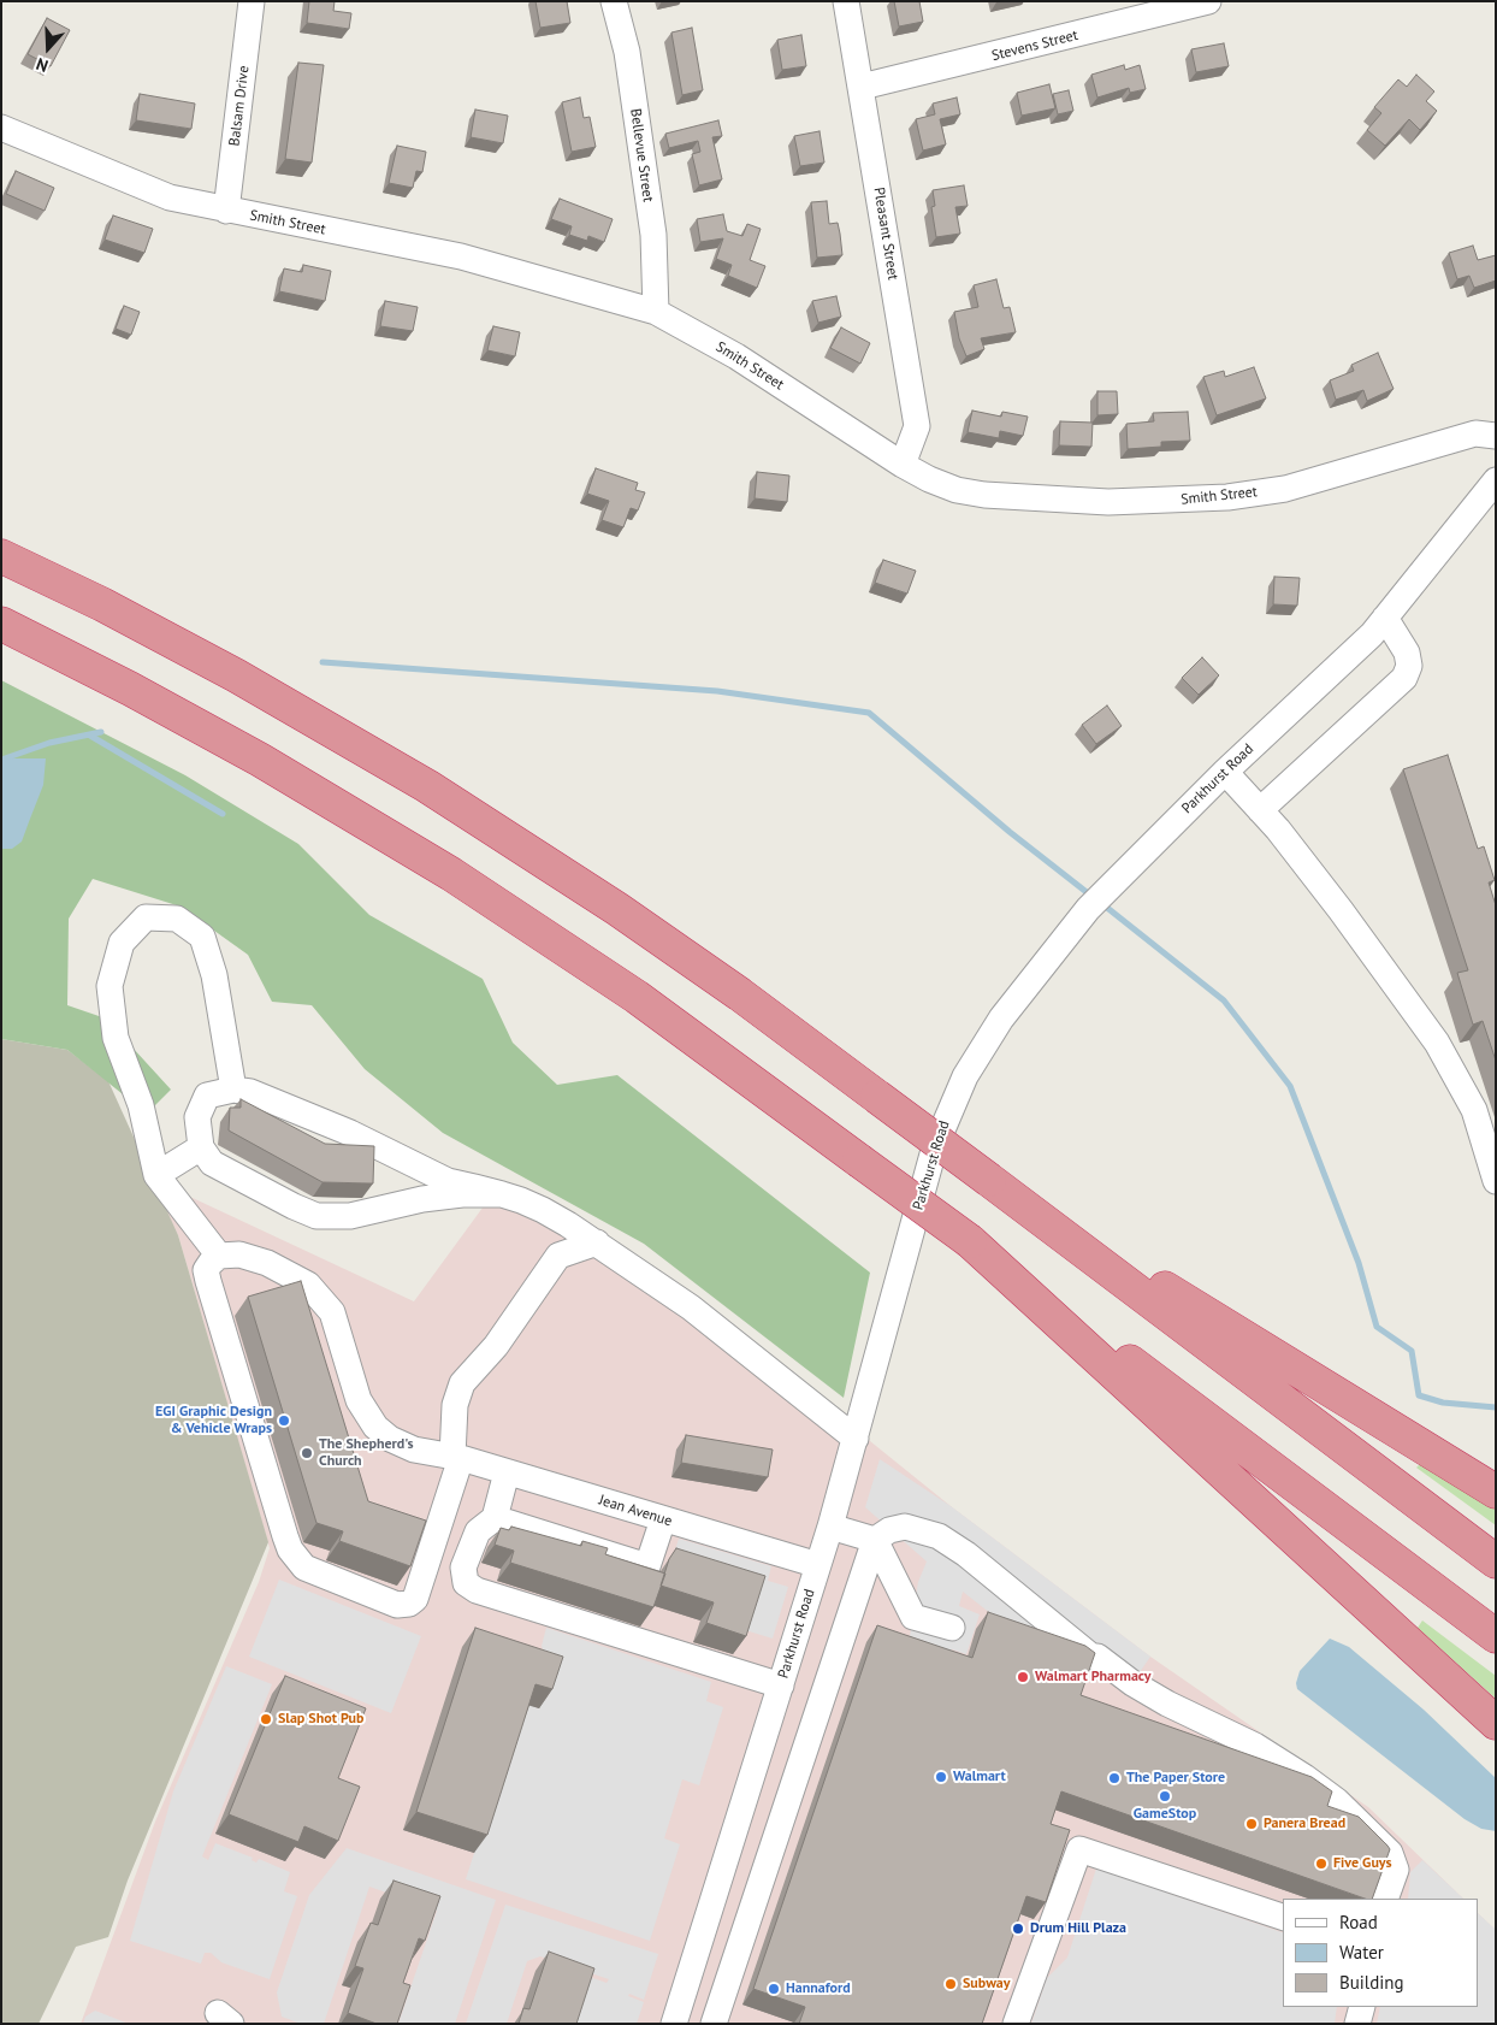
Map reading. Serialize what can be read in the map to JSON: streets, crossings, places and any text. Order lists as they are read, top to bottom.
{
  "streets": {
    "street": [
      "Stevens Street",
      "Balsam Drive",
      "Bellevue Street",
      "Smith Street",
      "Pleasant Street",
      "Parkhurst Road",
      "Jean Avenue"
    ]
  },
  "crossings": [
    ["Stevens Street", "Pleasant Street"],
    ["Balsam Drive", "Smith Street"],
    ["Bellevue Street", "Smith Street"],
    ["Smith Street", "Pleasant Street"],
    ["Parkhurst Road", "Jean Avenue"]
  ],
  "places": [
    "EGI Graphic Design & Vehicle Wraps",
    "The Shepherd's Church",
    "Walmart Pharmacy",
    "Slap Shot Pub",
    "Walmart",
    "The Paper Store",
    "GameStop",
    "Panera Bread",
    "Five Guys",
    "Drum Hill Plaza",
    "Subway",
    "Hannaford"
  ],
  "legend": ["Road", "Water", "Building"],
  "north": "bottom"
}
